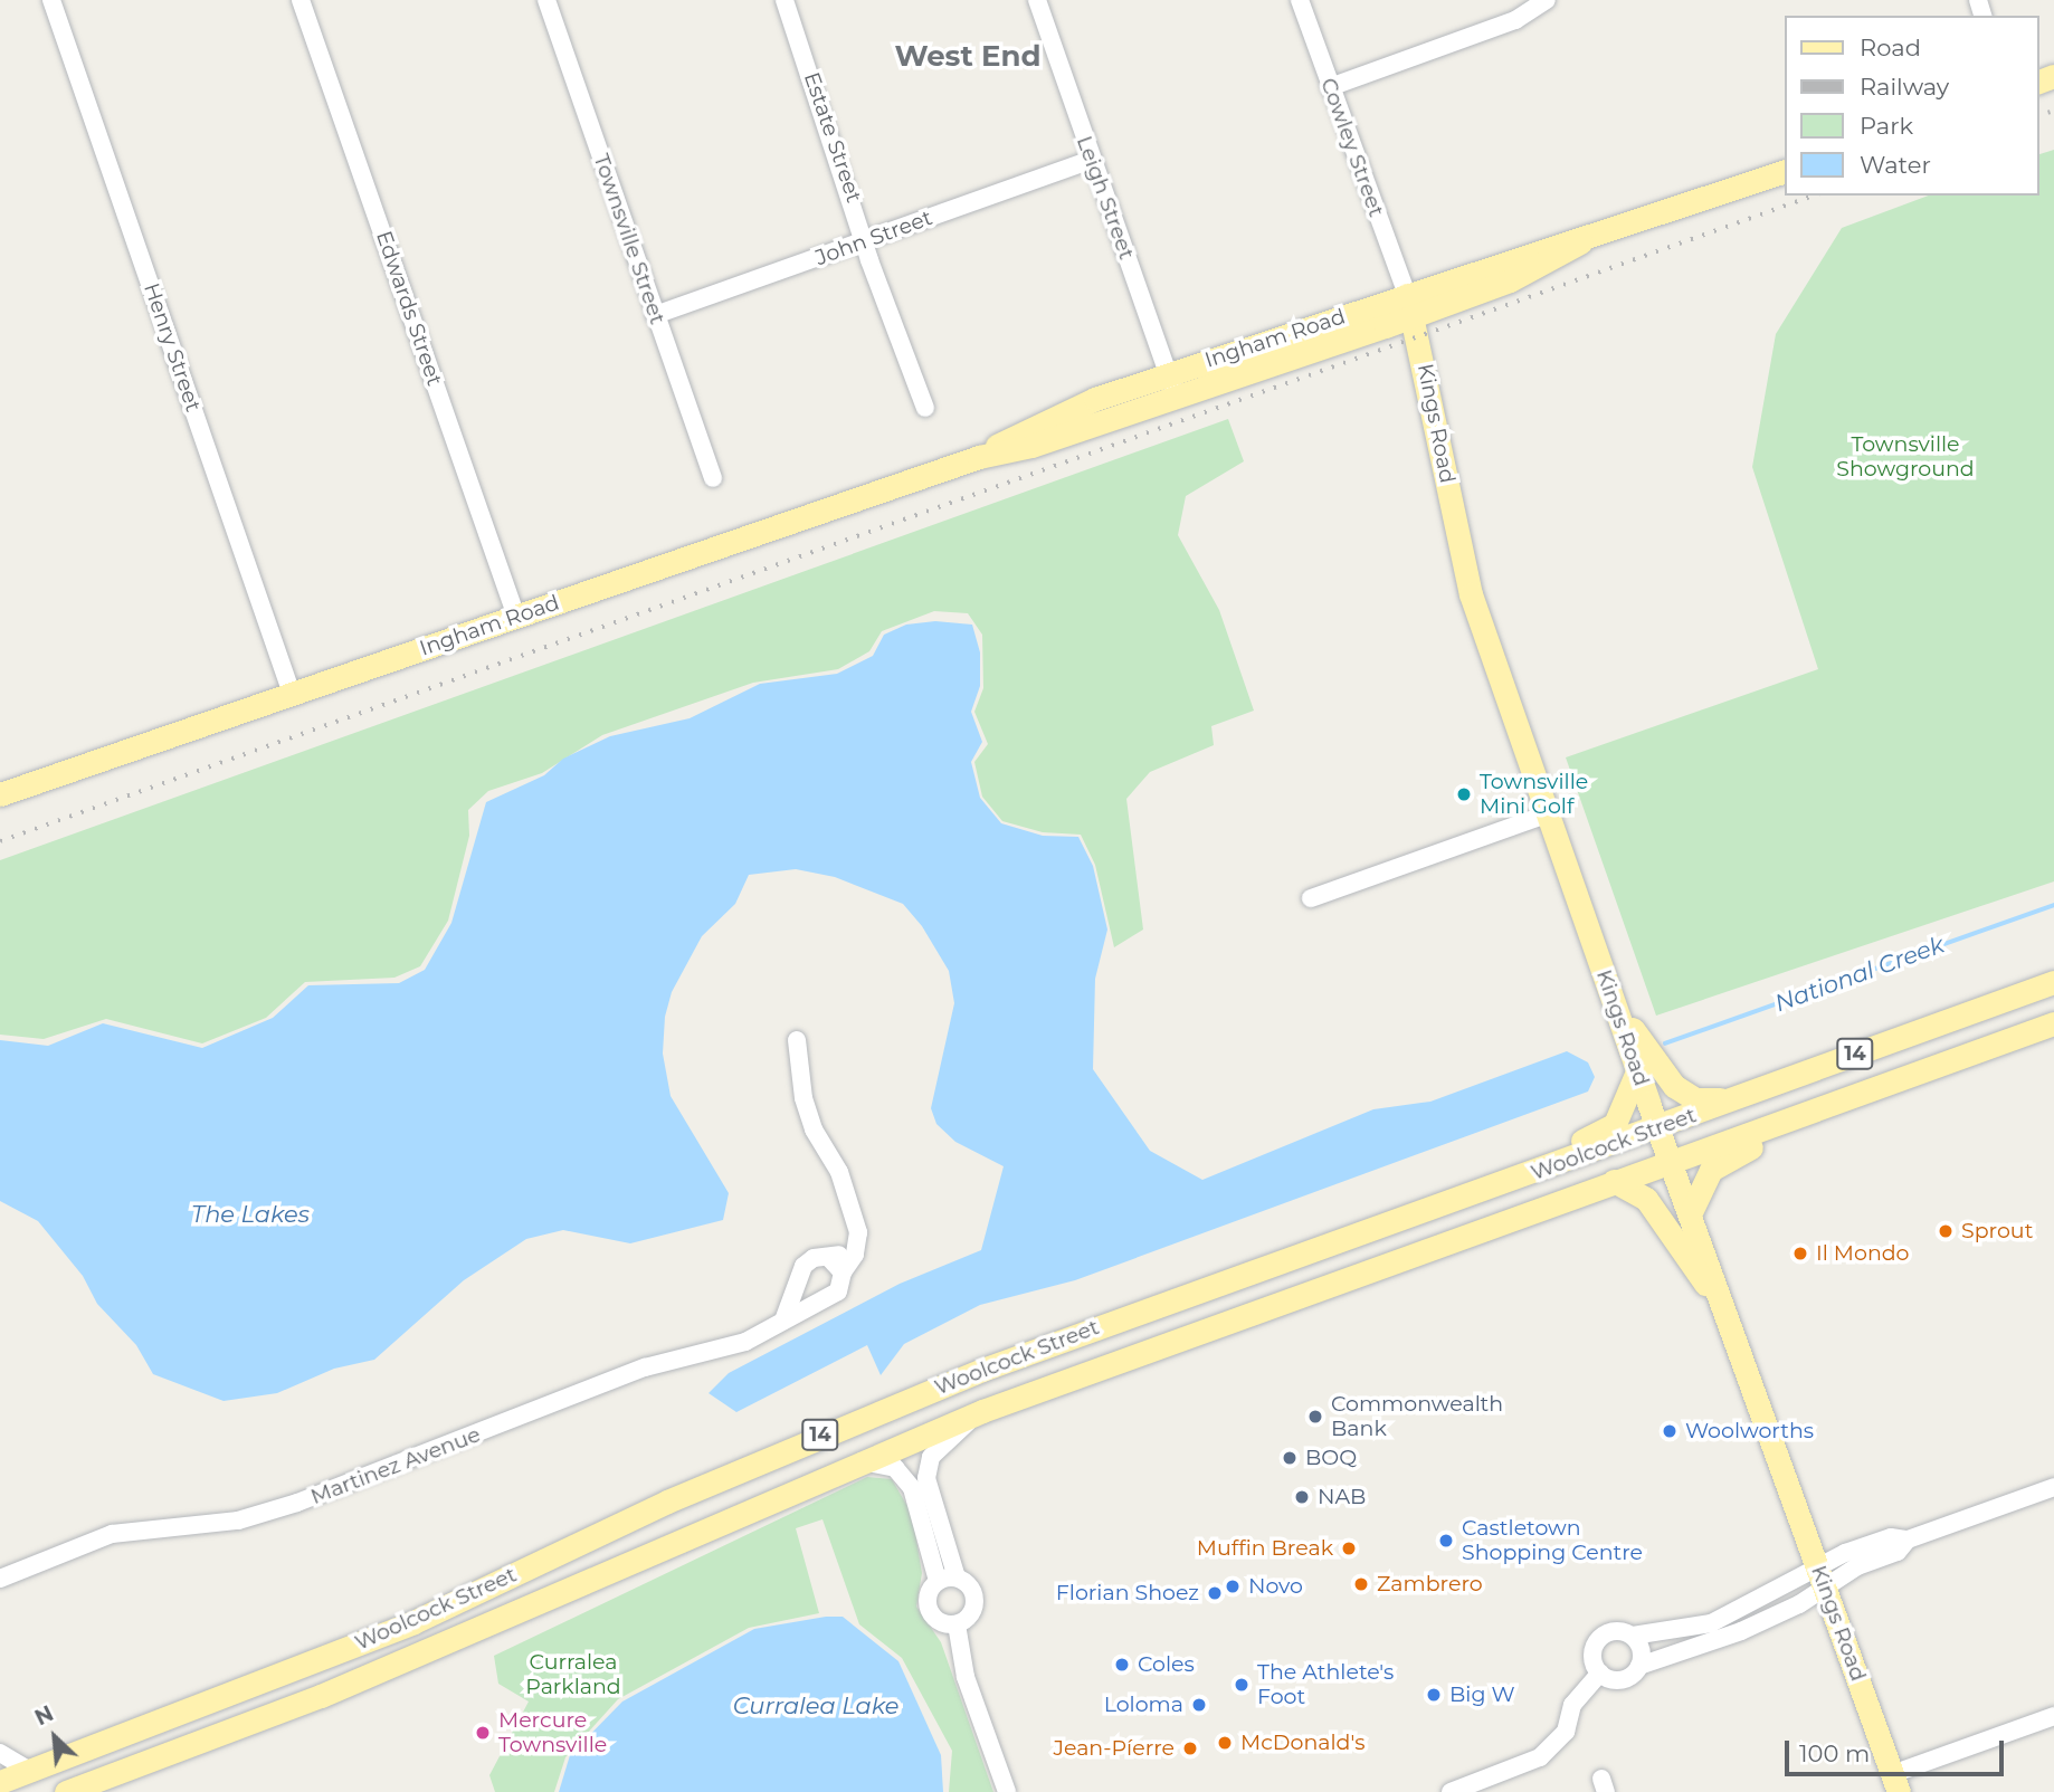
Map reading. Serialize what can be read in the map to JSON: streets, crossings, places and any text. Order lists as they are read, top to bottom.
{
  "streets": {
    "main road": [
      "Ingham Road",
      "Kings Road",
      "14",
      "Woolcock Street"
    ],
    "street": [
      "Estate Street",
      "Cowley Street",
      "Leigh Street",
      "John Street",
      "Townsville Street",
      "Edwards Street",
      "Henry Street",
      "Martinez Avenue"
    ]
  },
  "crossings": [
    ["Estate Street", "John Street"],
    ["Cowley Street", "Ingham Road"],
    ["Cowley Street", "Kings Road"],
    ["Leigh Street", "John Street"],
    ["Leigh Street", "Ingham Road"],
    ["John Street", "Townsville Street"],
    ["Edwards Street", "Ingham Road"],
    ["Ingham Road", "Henry Street"],
    ["Ingham Road", "Kings Road"],
    ["Kings Road", "Woolcock Street"]
  ],
  "districts": ["West End"],
  "water": ["National Creek", "The Lakes", "Curralea Lake"],
  "parks": ["Townsville Showground", "Curralea Parkland"],
  "places": [
    "Townsville Mini Golf",
    "Sprout",
    "Il Mondo",
    "Commonwealth Bank",
    "Woolworths",
    "BOQ",
    "NAB",
    "Castletown Shopping Centre",
    "Muffin Break",
    "Zambrero",
    "Novo",
    "Florian Shoez",
    "Coles",
    "The Athlete's Foot",
    "Big W",
    "Loloma",
    "Mercure Townsville",
    "McDonald's",
    "Jean-Píerre"
  ],
  "legend": [
    "Road",
    "Railway",
    "Park",
    "Water"
  ],
  "scale_bar": "100 m",
  "north": "top left"
}
